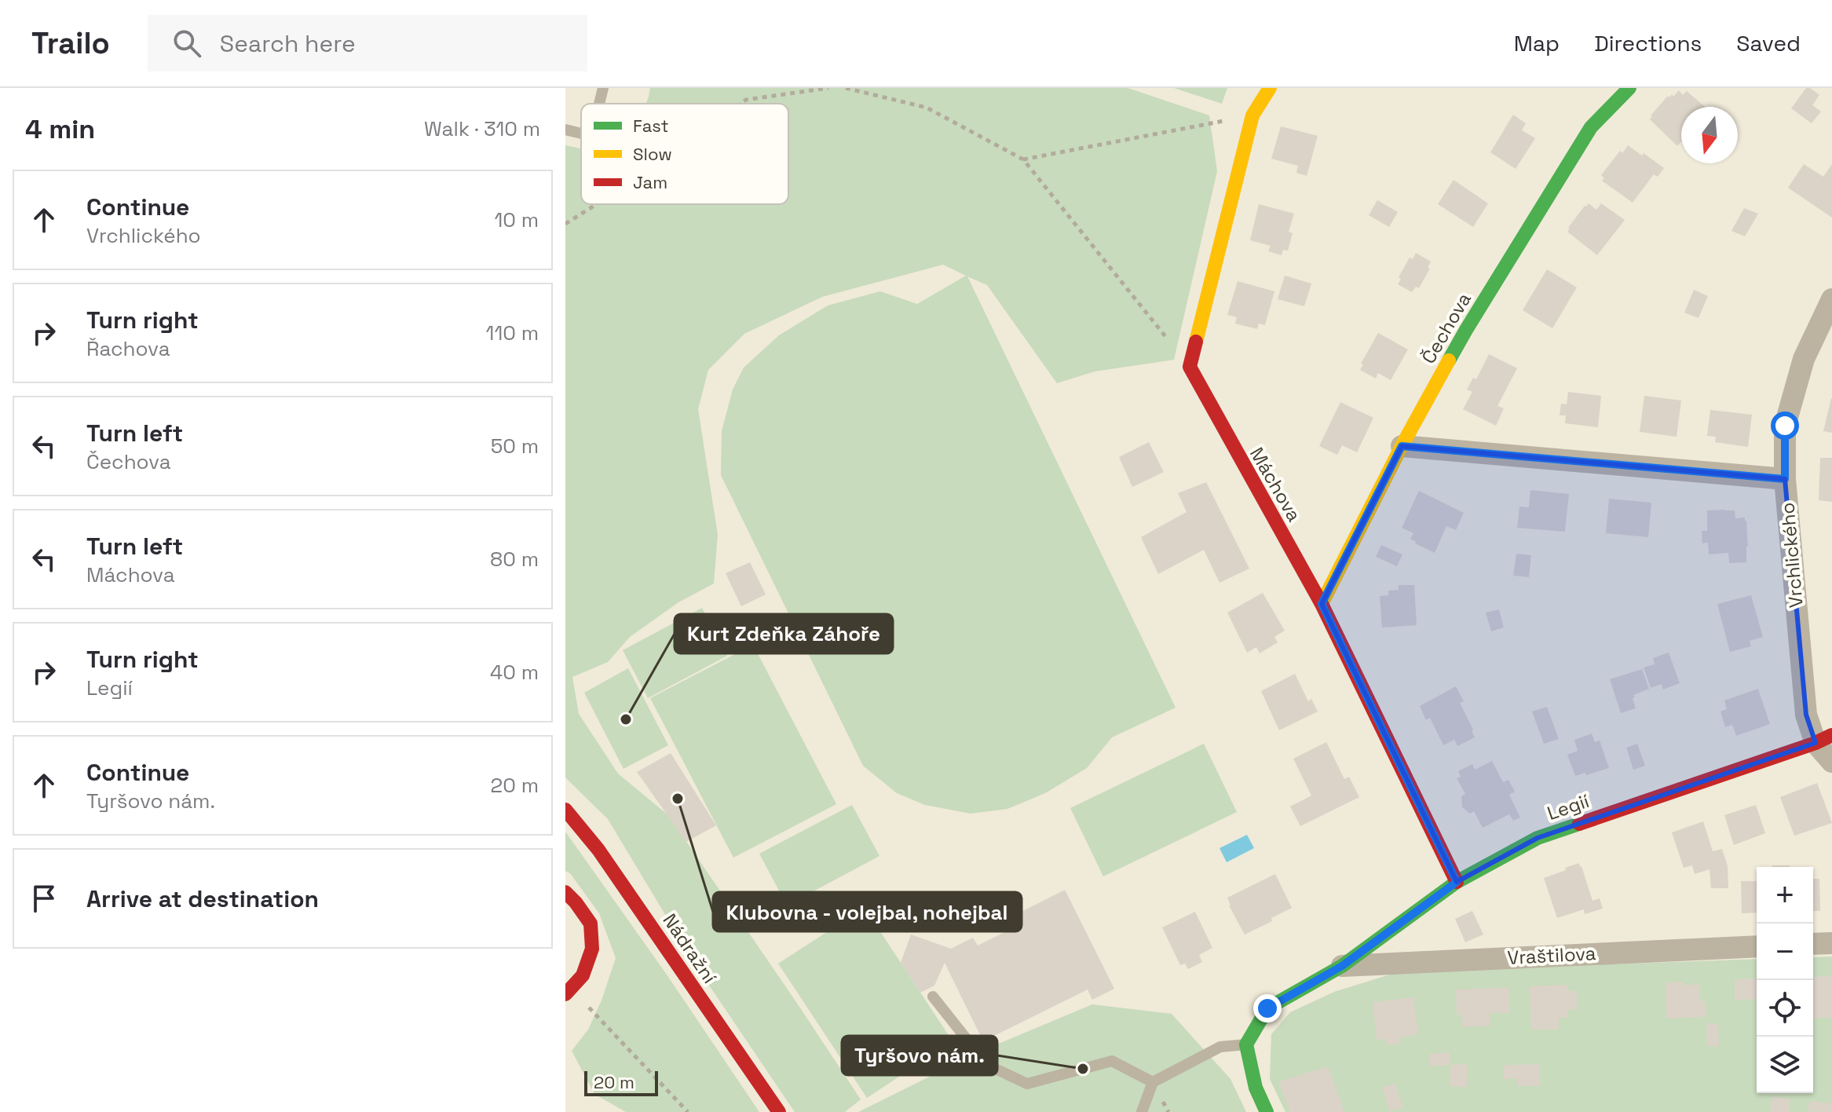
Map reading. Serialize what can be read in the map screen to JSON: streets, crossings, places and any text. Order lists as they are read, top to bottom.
{
  "streets": {
    "street": [
      "Čechova",
      "Máchova",
      "Vrchlického",
      "Legií",
      "Nádražní",
      "Vraštilova"
    ]
  },
  "crossings": [
    ["Čechova", "Máchova"],
    ["Máchova", "Legií"],
    ["Vrchlického", "Legií"],
    ["Legií", "Vraštilova"]
  ],
  "places": ["Kurt Zdeňka Záhoře", "Klubovna - volejbal, nohejbal", "Tyršovo nám."],
  "legend": ["Fast", "Slow", "Jam"],
  "scale_bar": "20 m",
  "north": "bottom",
  "page": {
    "header": "Trailo",
    "search": "Search here",
    "nav": ["Map", "Directions", "Saved"],
    "heading": ["4 min", "Walk · 310 m"],
    "list": [
      ["Continue", "Vrchlického", "10 m"],
      ["Turn right", "Řachova", "110 m"],
      ["Turn left", "Čechova", "50 m"],
      ["Turn left", "Máchova", "80 m"],
      ["Turn right", "Legií", "40 m"],
      ["Continue", "Tyršovo nám.", "20 m"],
      "Arrive at destination"
    ],
    "map_buttons": ["+", "−"],
    "scale": "20 m"
  }
}
